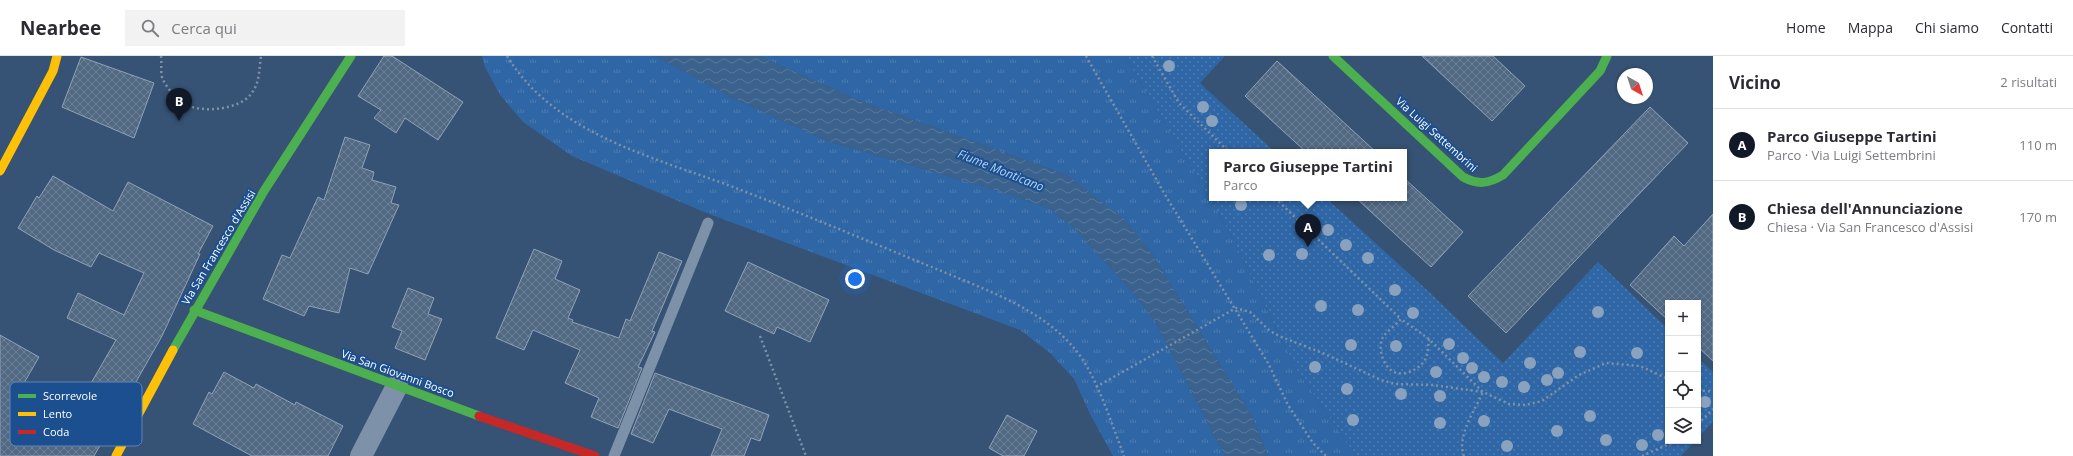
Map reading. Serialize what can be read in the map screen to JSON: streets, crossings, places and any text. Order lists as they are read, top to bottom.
{
  "streets": {
    "street": ["Via Luigi Settembrini", "Via San Francesco d'Assisi", "Via San Giovanni Bosco"]
  },
  "crossings": [
    ["Via San Francesco d'Assisi", "Via San Giovanni Bosco"]
  ],
  "water": ["Fiume Monticano"],
  "legend": ["Scorrevole", "Lento", "Coda"],
  "north": "bottom right",
  "page": {
    "header": "Nearbee",
    "search": "Cerca qui",
    "nav": [
      "Home",
      "Mappa",
      "Chi siamo",
      "Contatti"
    ],
    "heading": ["Vicino", "2 risultati"],
    "pins": ["B", "A"],
    "list": [
      {
        "mark": "A",
        "name": "Parco Giuseppe Tartini",
        "note": "Parco · Via Luigi Settembrini",
        "value": "110 m"
      },
      {
        "mark": "B",
        "name": "Chiesa dell'Annunciazione",
        "note": "Chiesa · Via San Francesco d'Assisi",
        "value": "170 m"
      }
    ],
    "popup": ["Parco Giuseppe Tartini", "Parco"],
    "map_buttons": ["+", "−"]
  }
}
